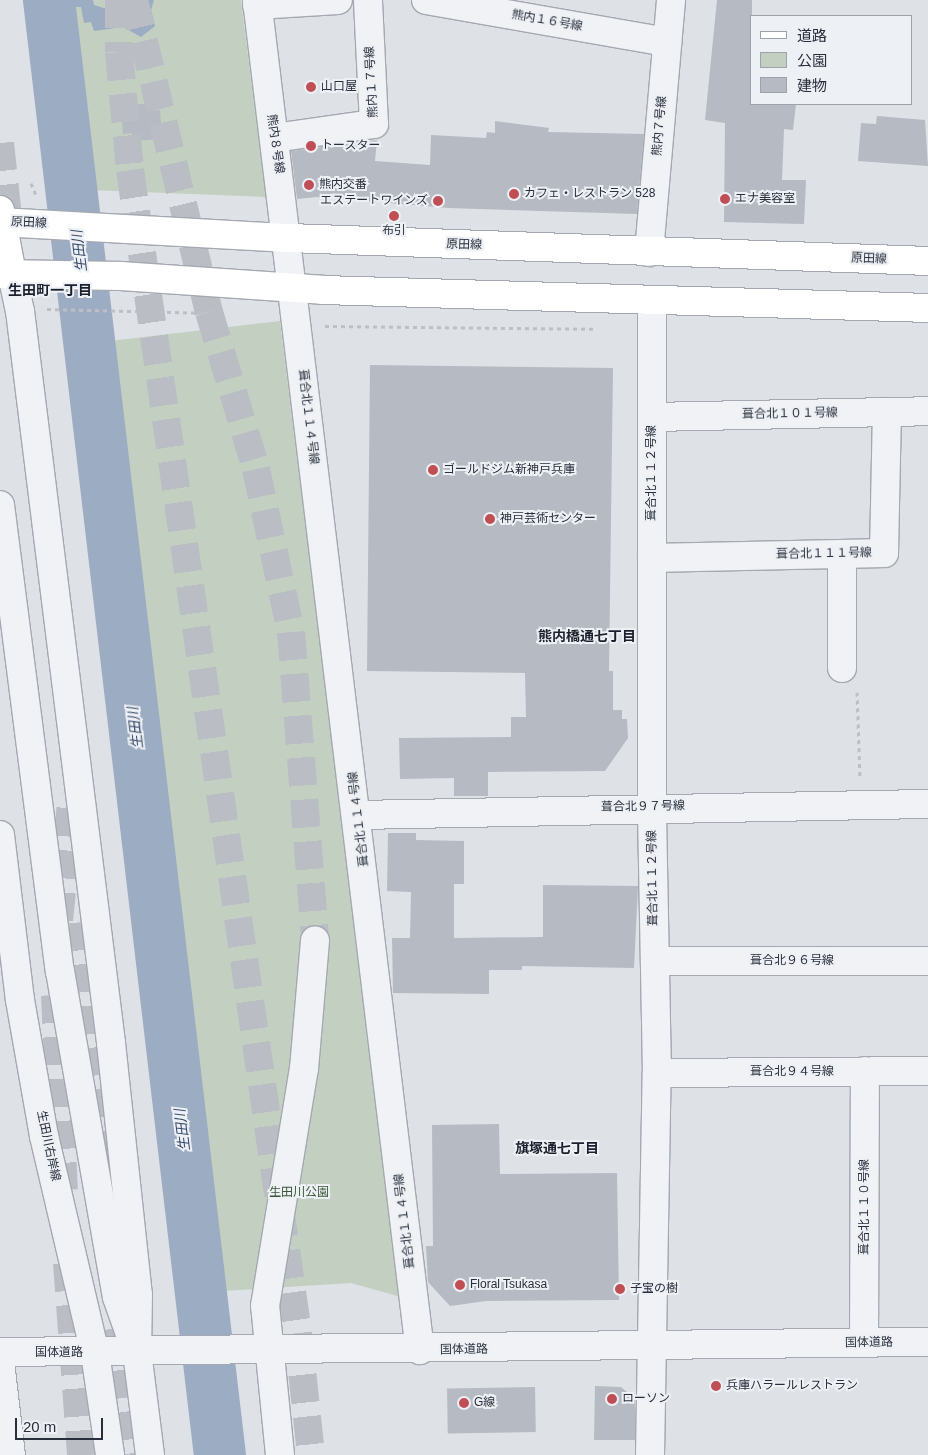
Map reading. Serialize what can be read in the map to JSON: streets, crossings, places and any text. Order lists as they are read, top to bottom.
{
  "streets": {
    "main road": ["原田線"],
    "street": [
      "熊内１６号線",
      "熊内１７号線",
      "熊内７号線",
      "熊内８号線",
      "葺合北１０１号線",
      "葺合北１１４号線",
      "葺合北１１２号線",
      "葺合北１１１号線",
      "葺合北９７号線",
      "葺合北９６号線",
      "葺合北９４号線",
      "生田川右岸線",
      "葺合北１１０号線",
      "国体道路"
    ]
  },
  "crossings": [
    ["熊内１６号線", "熊内７号線"],
    ["熊内１７号線", "熊内８号線"],
    ["熊内７号線", "原田線"],
    ["熊内８号線", "原田線"],
    ["熊内８号線", "葺合北１１４号線"],
    ["葺合北１０１号線", "葺合北１１２号線"],
    ["葺合北１０１号線", "葺合北１１１号線"],
    ["葺合北１１４号線", "葺合北９７号線"],
    ["葺合北１１４号線", "国体道路"],
    ["葺合北１１２号線", "葺合北１１１号線"],
    ["葺合北１１２号線", "葺合北９７号線"],
    ["葺合北１１２号線", "葺合北９６号線"],
    ["葺合北１１２号線", "葺合北９４号線"],
    ["葺合北１１２号線", "国体道路"],
    ["葺合北９４号線", "葺合北１１０号線"],
    ["生田川右岸線", "国体道路"],
    ["葺合北１１０号線", "国体道路"]
  ],
  "districts": ["生田町一丁目", "熊内橋通七丁目", "旗塚通七丁目"],
  "water": ["生田川"],
  "parks": ["生田川公園"],
  "places": [
    "山口屋",
    "トースター",
    "熊内交番",
    "カフェ・レストラン 528",
    "エナ美容室",
    "エステートワインズ",
    "布引",
    "ゴールドジム新神戸兵庫",
    "神戸芸術センター",
    "Floral Tsukasa",
    "子宝の樹",
    "兵庫ハラールレストラン",
    "ローソン",
    "G線"
  ],
  "legend": ["道路", "公園", "建物"],
  "scale_bar": "20 m"
}
